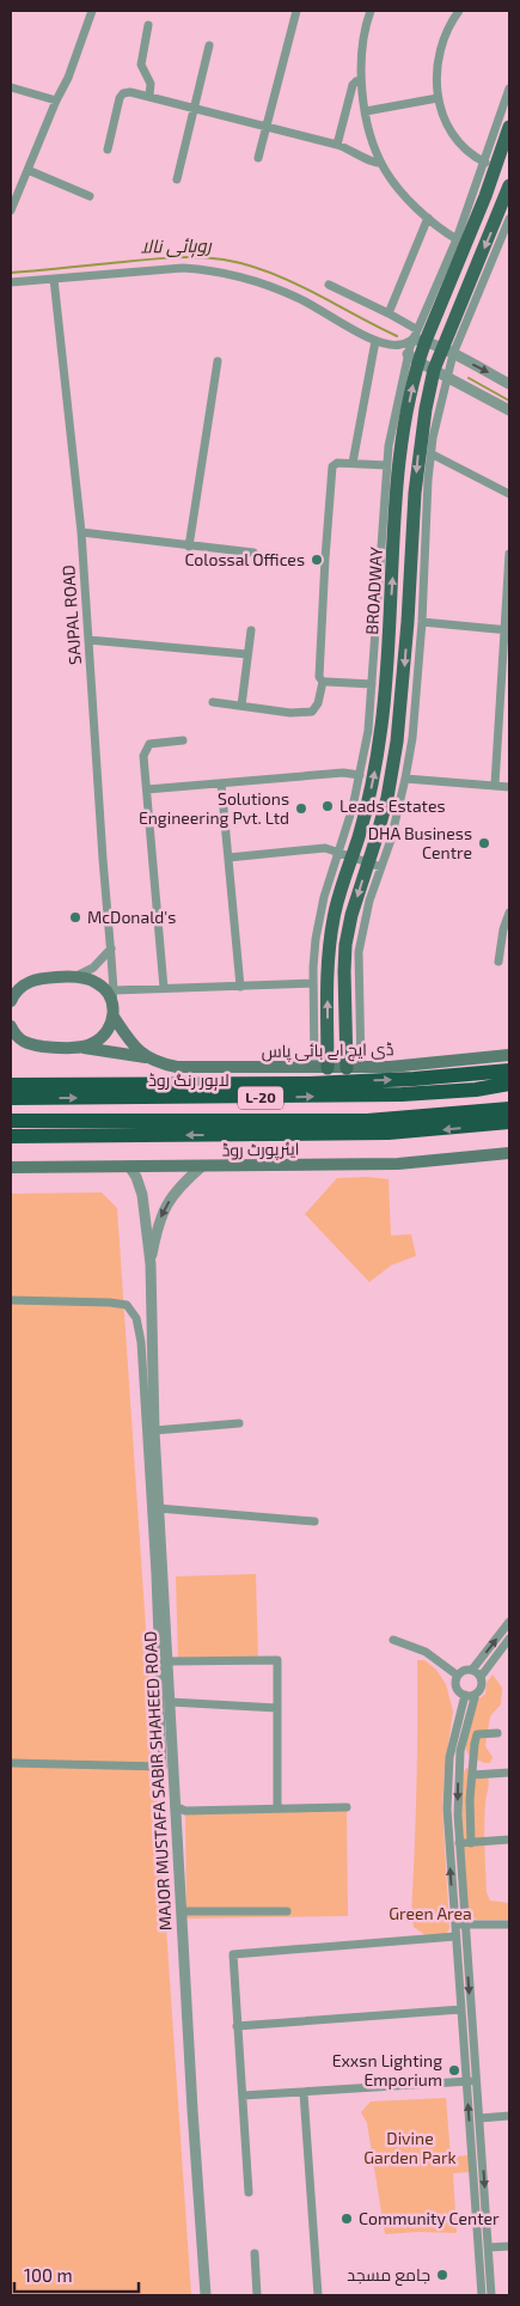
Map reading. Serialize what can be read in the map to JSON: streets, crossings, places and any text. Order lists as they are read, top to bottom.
{
  "streets": {
    "highway": ["لاہور رنگ روڈ", "L-20"],
    "main road": ["BROADWAY", "ڈی ایچ اے بائی پاس", "ایئرپورٹ روڈ"],
    "street": ["SAJPAL ROAD", "MAJOR MUSTAFA SABIR SHAHEED ROAD"]
  },
  "crossings": [
    ["BROADWAY", "ڈی ایچ اے بائی پاس"]
  ],
  "water": ["روہائی نالا"],
  "parks": ["Green Area", "Divine Garden Park"],
  "places": [
    "Colossal Offices",
    "Leads Estates",
    "Solutions Engineering Pvt. Ltd",
    "DHA Business Centre",
    "McDonald's",
    "Exxsn Lighting Emporium",
    "Community Center",
    "جامع مسجد"
  ],
  "scale_bar": "100 m"
}
